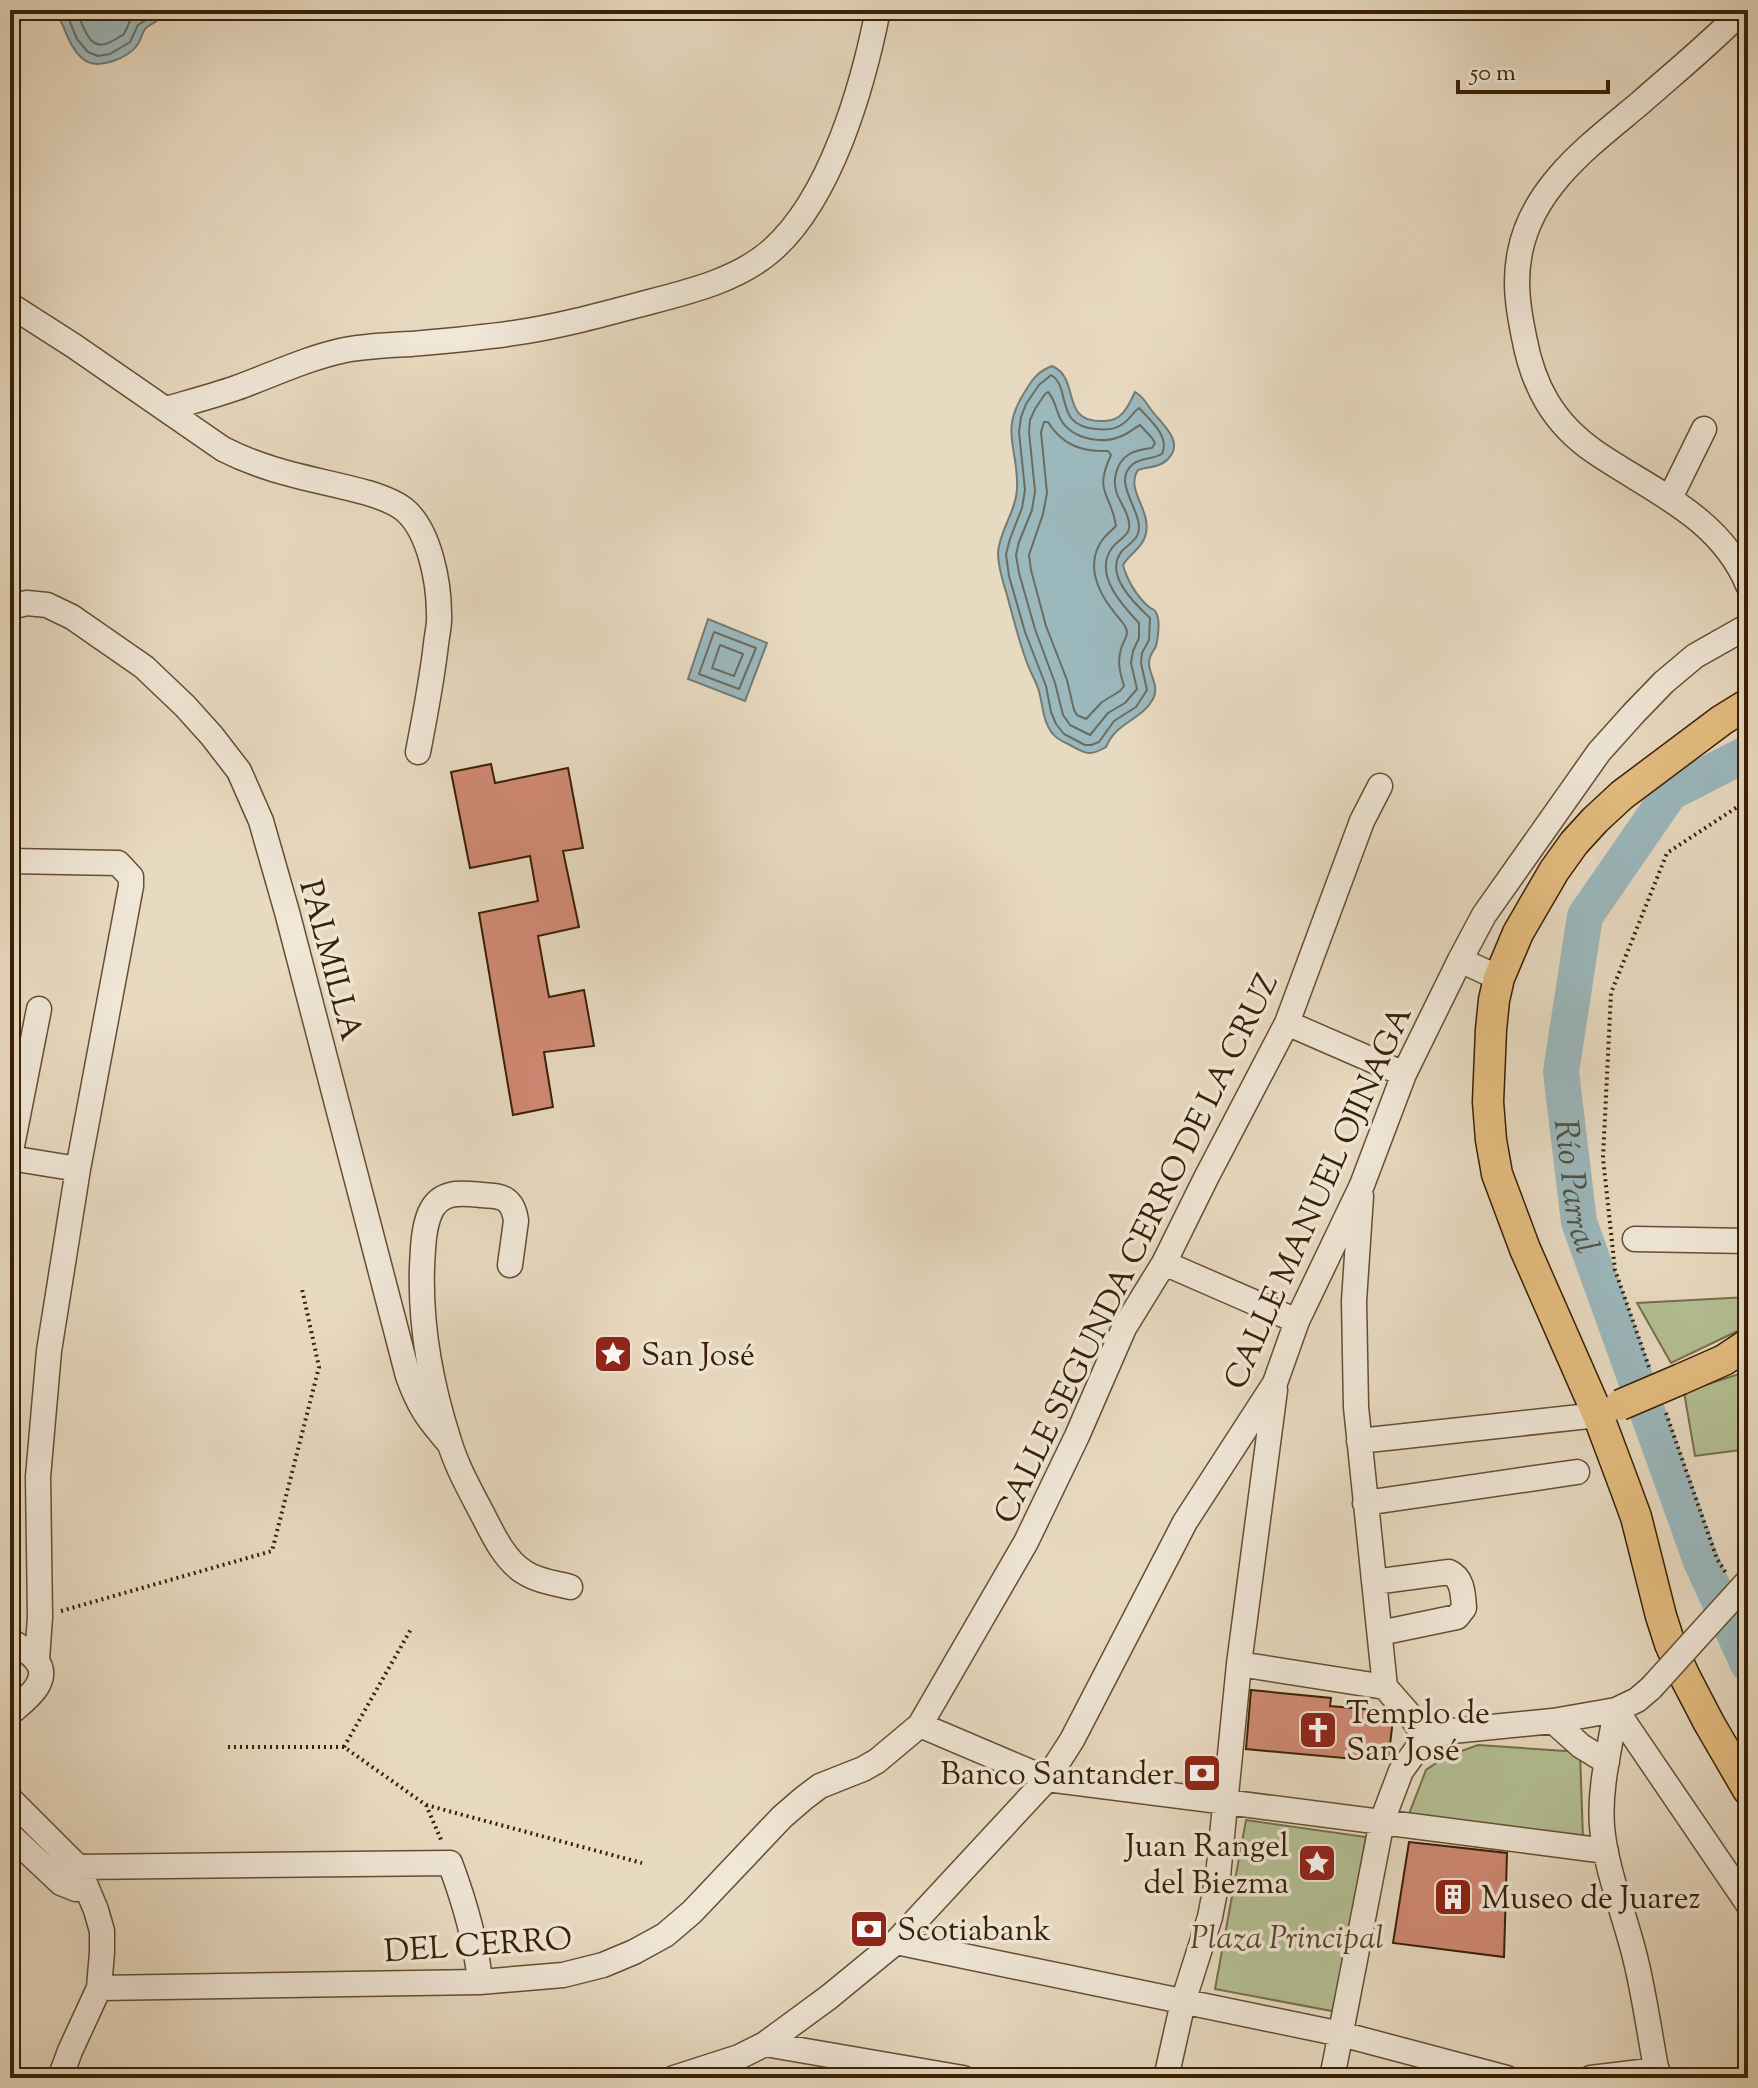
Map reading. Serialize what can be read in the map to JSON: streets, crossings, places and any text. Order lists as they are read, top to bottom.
{
  "streets": {
    "street": [
      "PALMILLA",
      "CALLE MANUEL OJINAGA",
      "CALLE SEGUNDA CERRO DE LA CRUZ",
      "DEL CERRO"
    ]
  },
  "crossings": [
    ["CALLE SEGUNDA CERRO DE LA CRUZ", "DEL CERRO"]
  ],
  "water": ["Río Parral"],
  "parks": ["Plaza Principal"],
  "places": {
    "place": ["San José", "Juan Rangel del Biezma"],
    "church": ["Templo de San José"],
    "bank": ["Banco Santander", "Scotiabank"],
    "building": ["Museo de Juarez"]
  },
  "scale_bar": "50 m"
}
